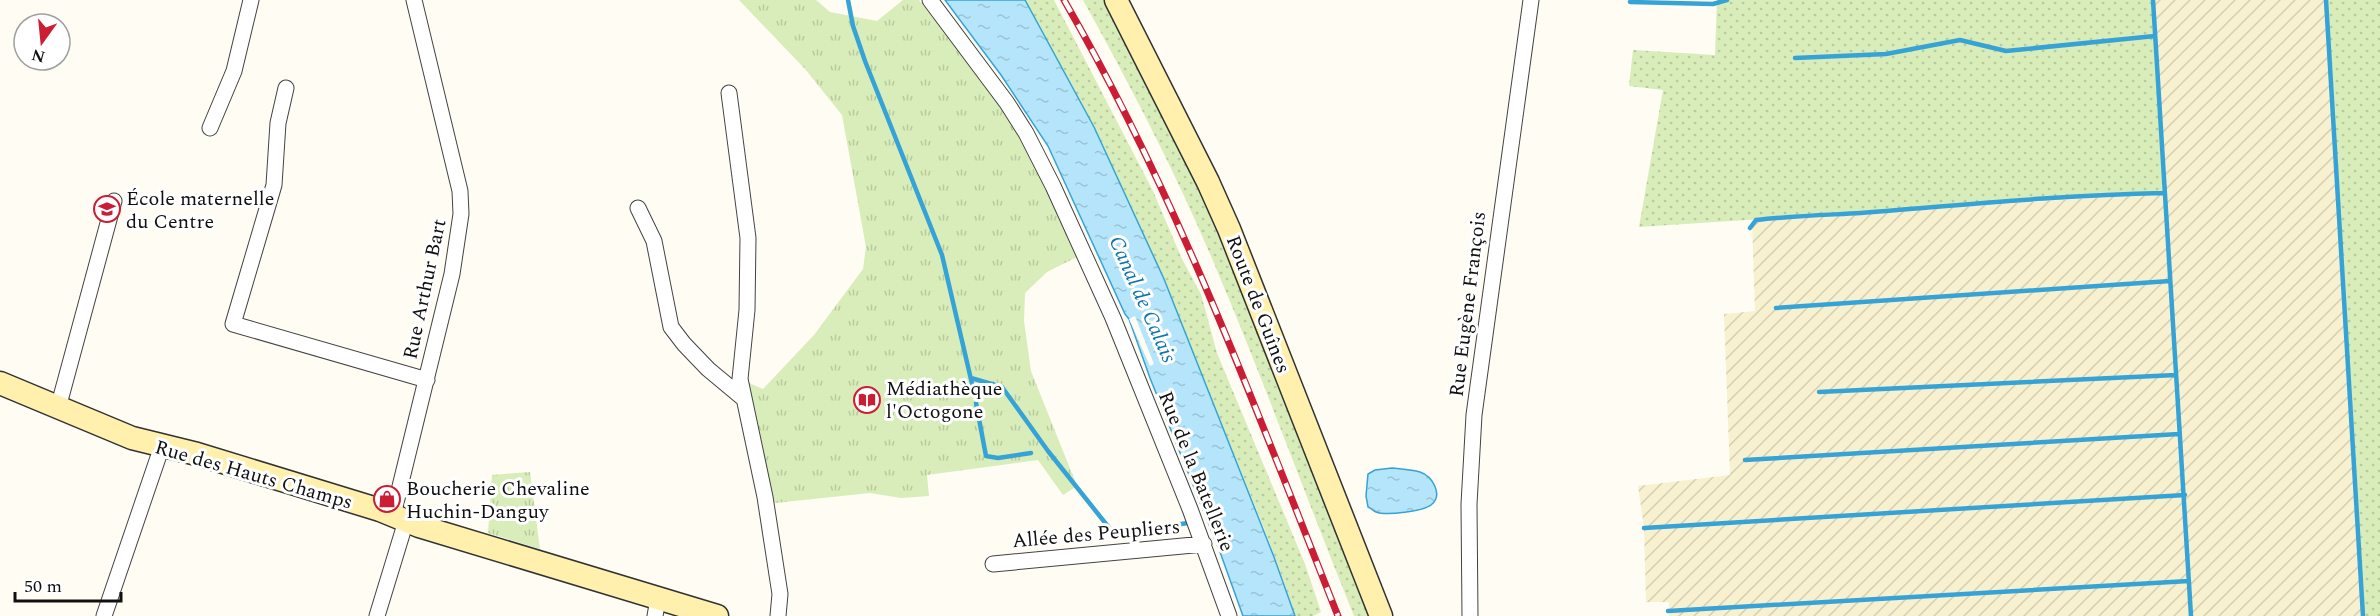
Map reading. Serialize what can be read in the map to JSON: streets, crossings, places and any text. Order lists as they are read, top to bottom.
{
  "streets": {
    "street": [
      "Rue Arthur Bart",
      "Route de Guînes",
      "Rue Eugène François",
      "Rue de la Batellerie",
      "Rue des Hauts Champs",
      "Allée des Peupliers"
    ]
  },
  "crossings": [
    ["Rue Arthur Bart", "Rue des Hauts Champs"],
    ["Rue de la Batellerie", "Allée des Peupliers"]
  ],
  "water": ["Canal de Calais"],
  "places": {
    "school or university": ["École maternelle du Centre"],
    "library": ["Médiathèque l'Octogone"],
    "shop": ["Boucherie Chevaline Huchin-Danguy"]
  },
  "scale_bar": "50 m",
  "north": "bottom"
}
